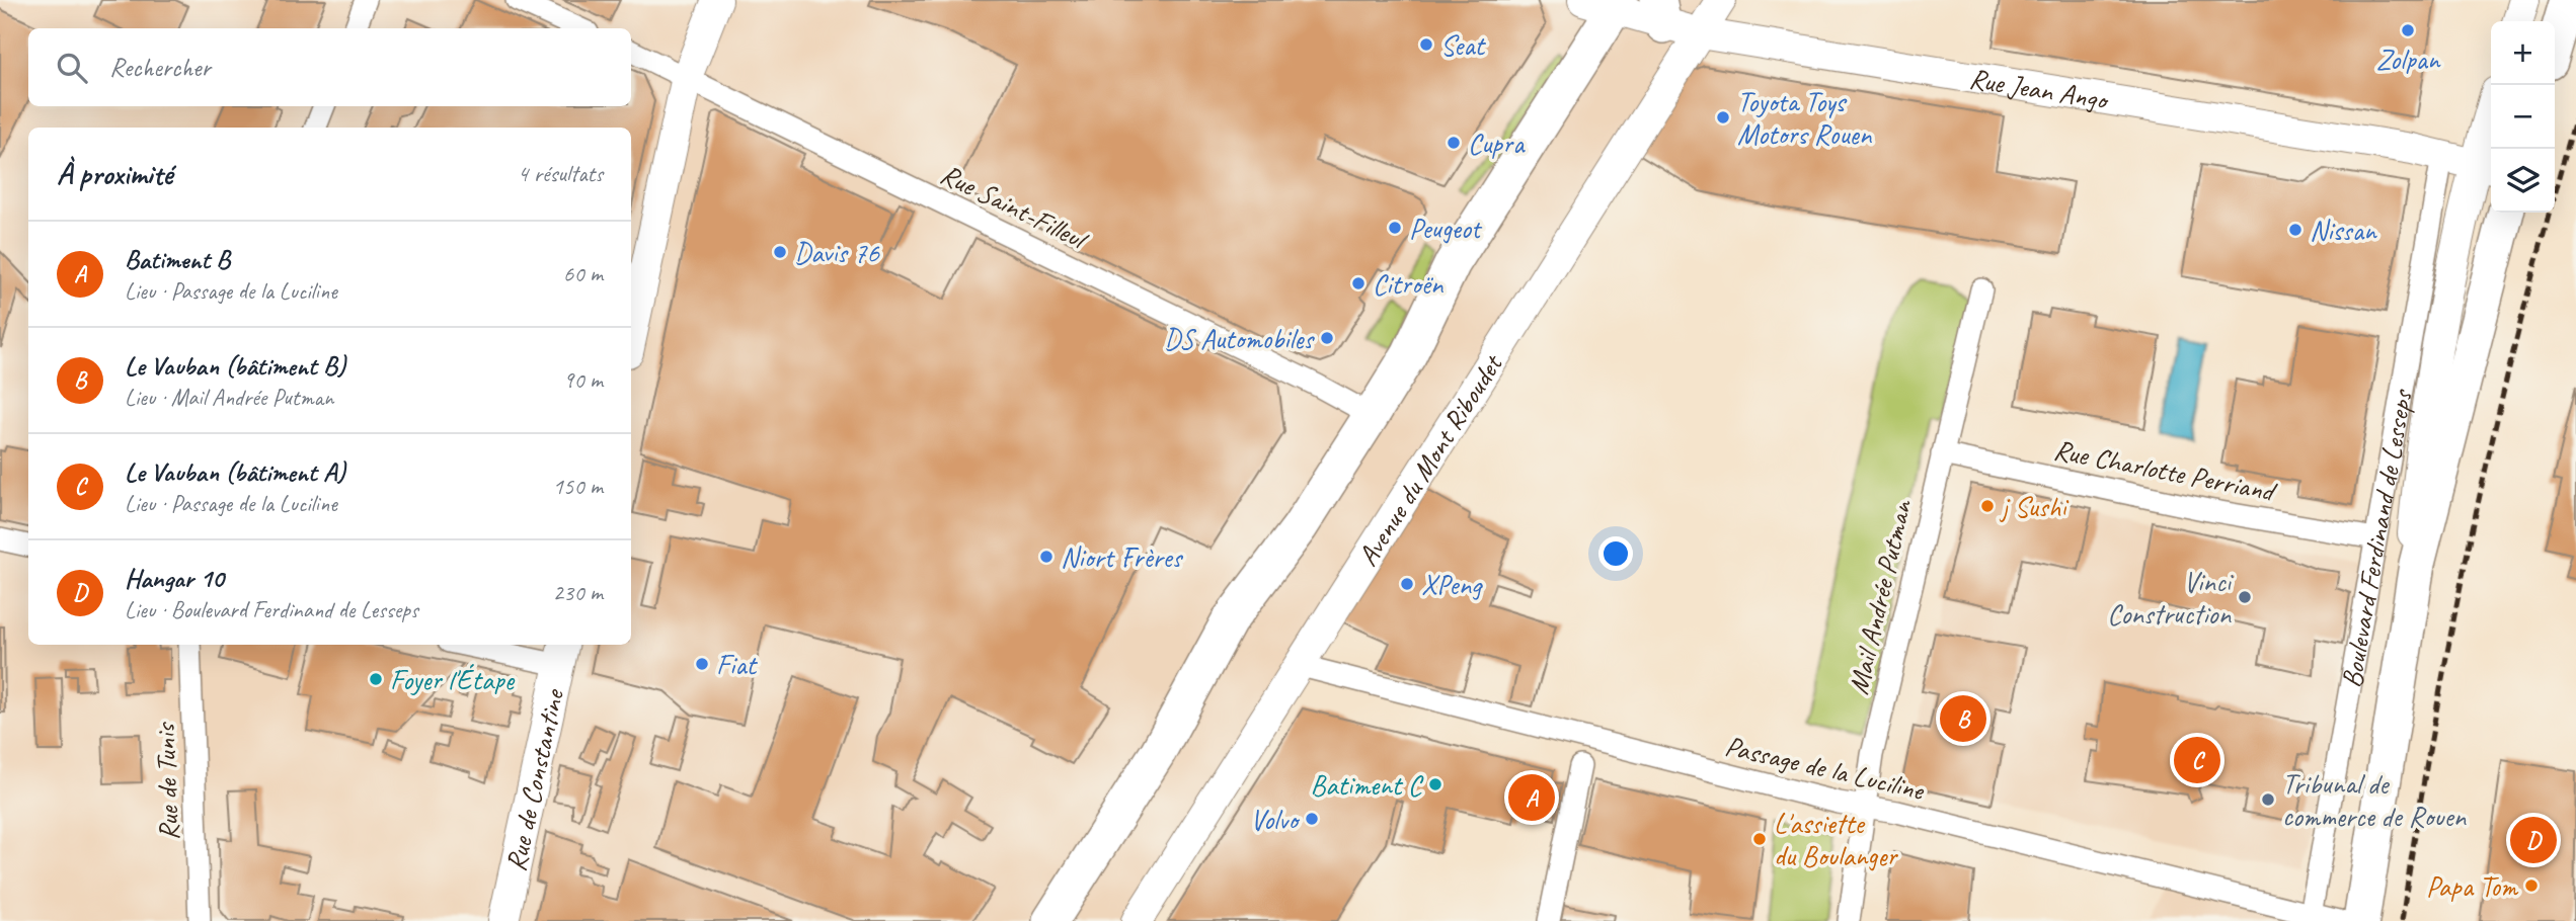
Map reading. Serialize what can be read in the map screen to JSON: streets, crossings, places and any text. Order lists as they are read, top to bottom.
{
  "streets": {
    "main road": ["Boulevard Ferdinand de Lesseps"],
    "street": [
      "Rue Jean Ango",
      "Rue Saint-Filleul",
      "Avenue du Mont Riboudet",
      "Rue Charlotte Perriand",
      "Mail Andrée Putman",
      "Passage de la Luciline",
      "Rue de Constantine",
      "Rue de Tunis"
    ]
  },
  "crossings": [
    ["Rue Jean Ango", "Avenue du Mont Riboudet"],
    ["Rue Jean Ango", "Boulevard Ferdinand de Lesseps"],
    ["Avenue du Mont Riboudet", "Passage de la Luciline"],
    ["Rue Charlotte Perriand", "Boulevard Ferdinand de Lesseps"],
    ["Rue Charlotte Perriand", "Mail Andrée Putman"],
    ["Boulevard Ferdinand de Lesseps", "Passage de la Luciline"],
    ["Mail Andrée Putman", "Passage de la Luciline"]
  ],
  "places": [
    "Zolpan",
    "Seat",
    "Toyota Toys Motors Rouen",
    "Cupra",
    "Peugeot",
    "Nissan",
    "Davis 76",
    "Citroën",
    "DS Automobiles",
    "j Sushi",
    "Niort Frères",
    "XPeng",
    "Vinci Construction",
    "Fiat",
    "Foyer l'Étape",
    "Batiment C",
    "Tribunal de commerce de Rouen",
    "Volvo",
    "L'assiette du Boulanger",
    "Papa Tom"
  ],
  "page": {
    "map_buttons": ["+", "−"],
    "search": "Rechercher",
    "heading": ["À proximité", "4 résultats"],
    "list": [
      {
        "mark": "A",
        "name": "Batiment B",
        "note": "Lieu · Passage de la Luciline",
        "value": "60 m"
      },
      {
        "mark": "B",
        "name": "Le Vauban (bâtiment B)",
        "note": "Lieu · Mail Andrée Putman",
        "value": "90 m"
      },
      {
        "mark": "C",
        "name": "Le Vauban (bâtiment A)",
        "note": "Lieu · Passage de la Luciline",
        "value": "150 m"
      },
      {
        "mark": "D",
        "name": "Hangar 10",
        "note": "Lieu · Boulevard Ferdinand de Lesseps",
        "value": "230 m"
      }
    ],
    "pins": [
      "B",
      "C",
      "A",
      "D"
    ]
  }
}
